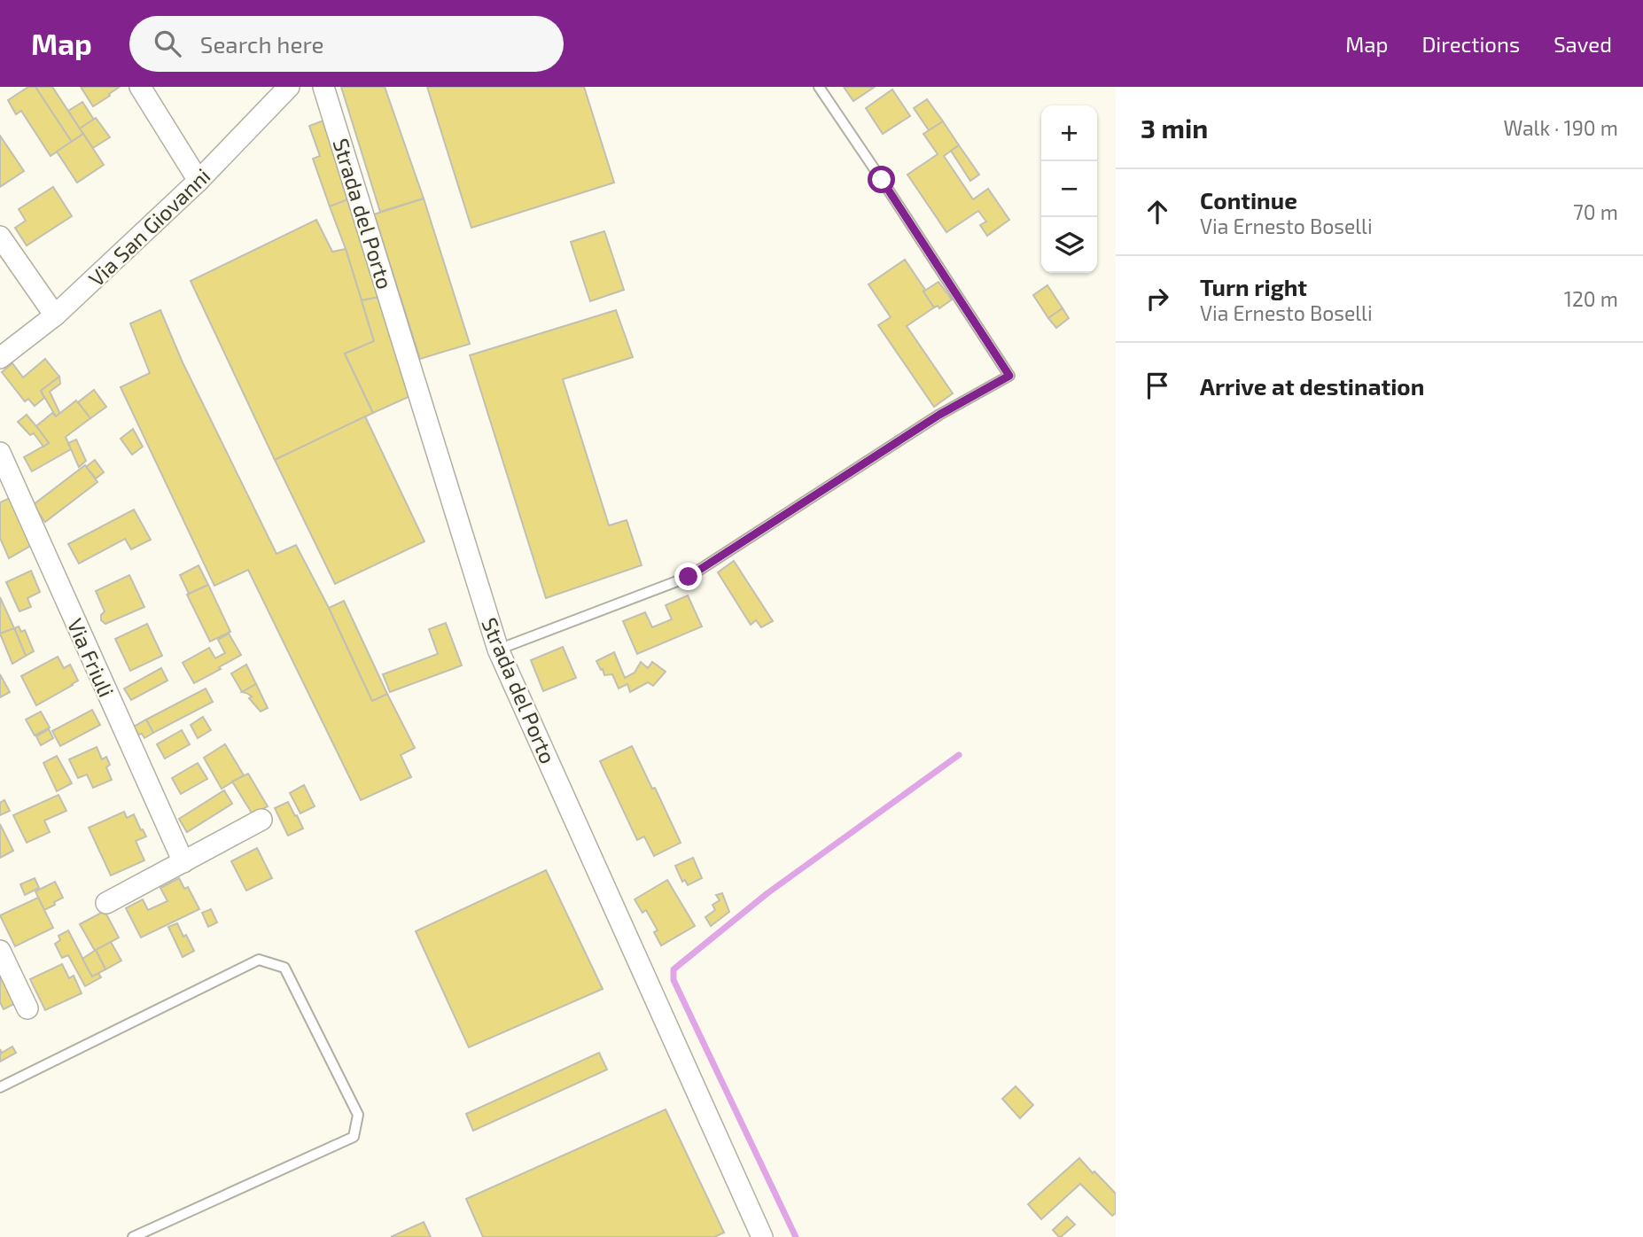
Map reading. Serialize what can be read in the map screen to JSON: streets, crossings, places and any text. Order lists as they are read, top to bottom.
{
  "streets": {
    "street": ["Strada del Porto", "Via San Giovanni", "Via Friuli"]
  },
  "page": {
    "header": "Map",
    "search": "Search here",
    "nav": ["Map", "Directions", "Saved"],
    "heading": ["3 min", "Walk · 190 m"],
    "map_buttons": ["+", "−"],
    "list": [
      ["Continue", "Via Ernesto Boselli", "70 m"],
      ["Turn right", "Via Ernesto Boselli", "120 m"],
      "Arrive at destination"
    ]
  }
}
